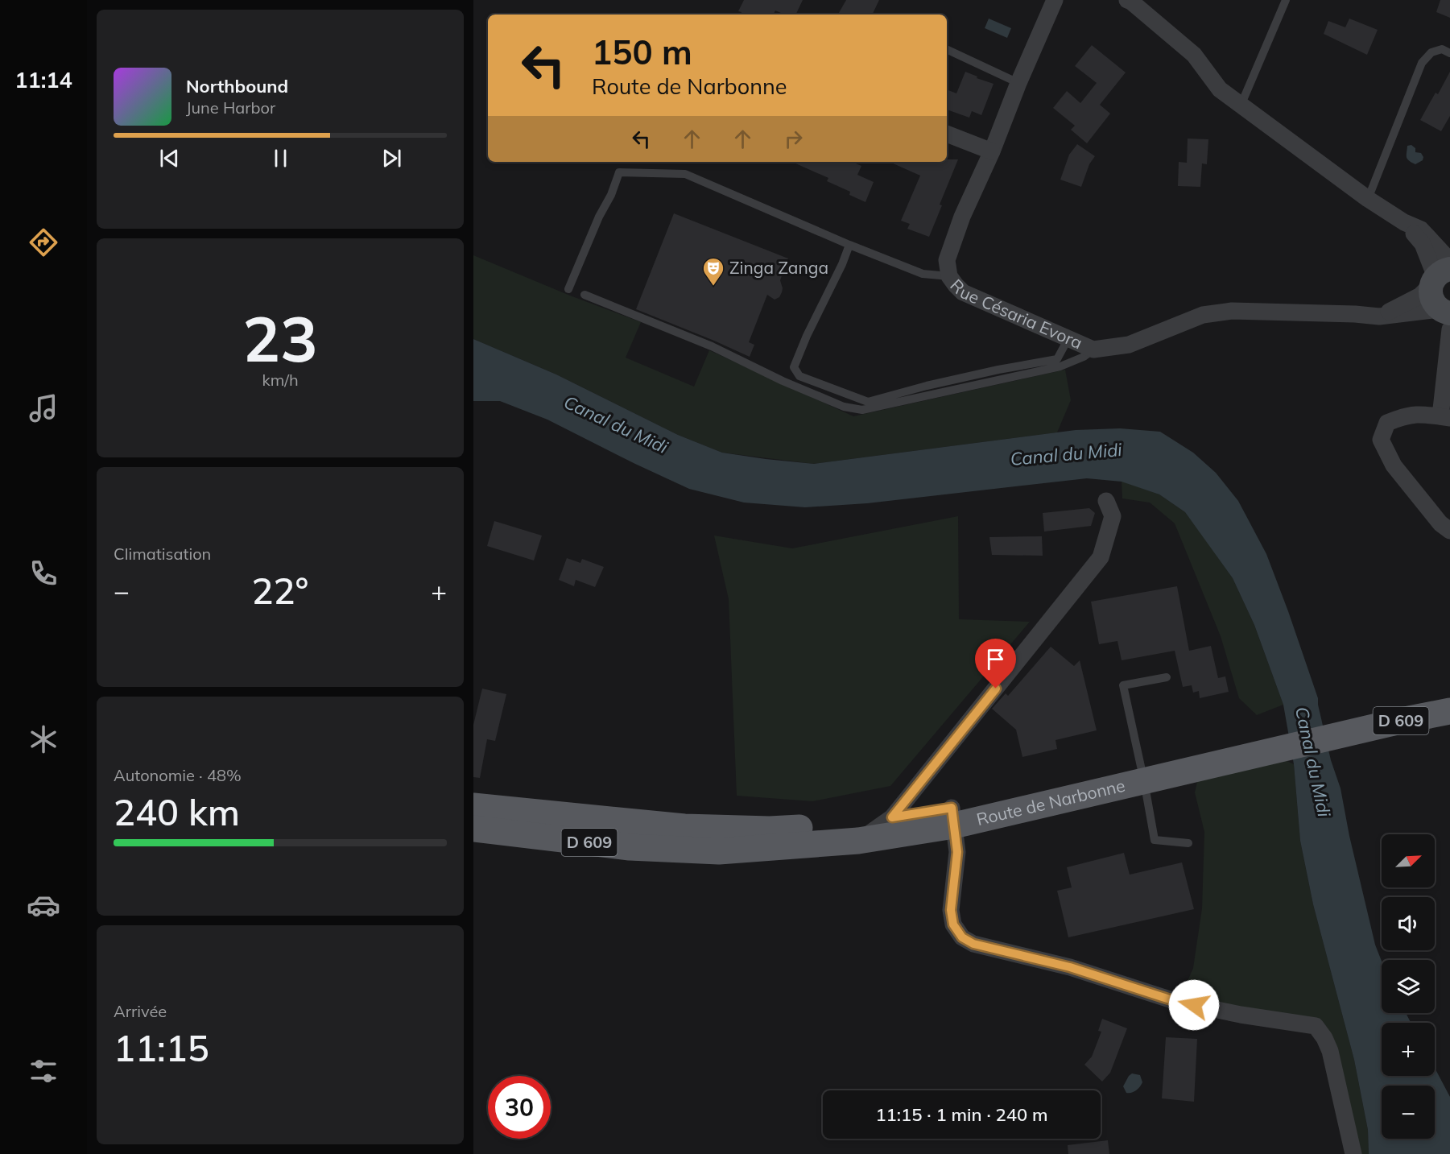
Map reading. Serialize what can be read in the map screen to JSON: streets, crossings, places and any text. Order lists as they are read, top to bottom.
{
  "streets": {
    "main road": ["D 609", "Route de Narbonne"],
    "street": ["Rue Césaria Evora"]
  },
  "water": ["Canal du Midi"],
  "places": {
    "theatre": ["Zinga Zanga"]
  },
  "north": "top right",
  "page": {
    "tabs": "11:14",
    "turn": ["150 m", "Route de Narbonne"],
    "song": ["Northbound", "June Harbor"],
    "tile": [
      ["23", "km/h"],
      "Climatisation",
      ["Autonomie · 48%", "240 km"],
      ["Arrivée", "11:15"]
    ],
    "heat": ["−", "22°", "+"],
    "map_buttons": ["+", "−"],
    "limit": "30",
    "trip": "11:15 · 1 min · 240 m"
  }
}
